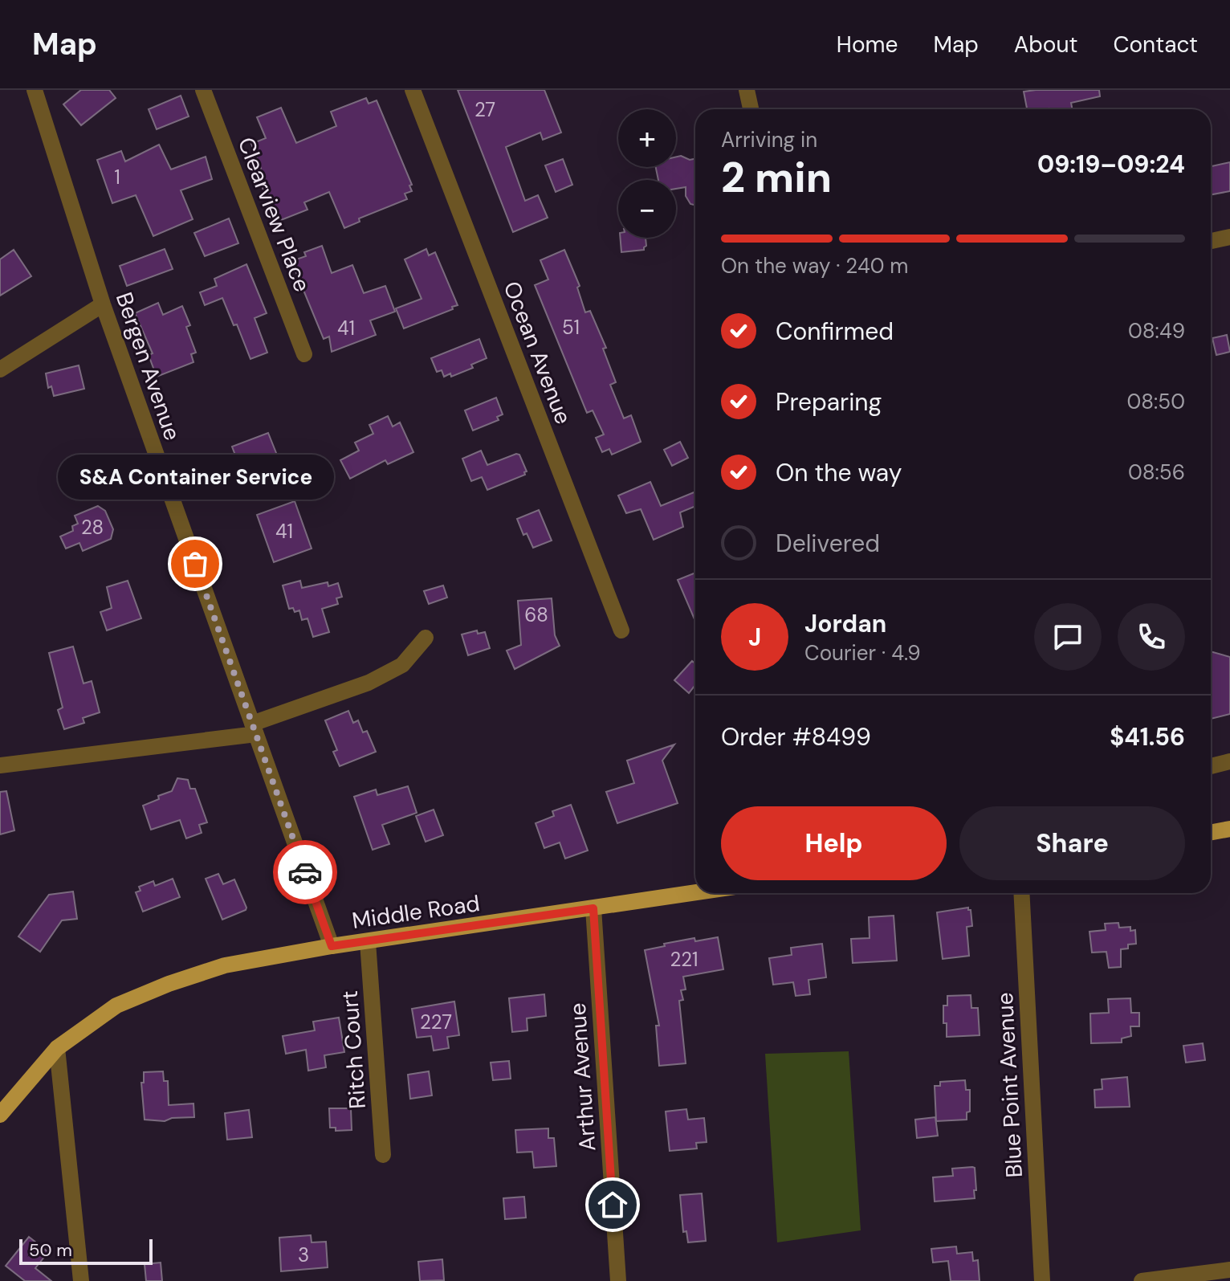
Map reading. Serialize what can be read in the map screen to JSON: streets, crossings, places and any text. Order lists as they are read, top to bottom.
{
  "streets": {
    "main road": ["Middle Road"],
    "street": [
      "Clearview Place",
      "Ocean Avenue",
      "Bergen Avenue",
      "Ritch Court",
      "Arthur Avenue",
      "Blue Point Avenue"
    ]
  },
  "crossings": [
    ["Bergen Avenue", "Middle Road"],
    ["Middle Road", "Ritch Court"],
    ["Middle Road", "Arthur Avenue"]
  ],
  "places": ["S&A Container Service"],
  "house_numbers": [
    "27",
    "1",
    "51",
    "41",
    "28",
    "41",
    "68",
    "221",
    "227",
    "3"
  ],
  "scale_bar": "50 m",
  "page": {
    "header": "Map",
    "nav": [
      "Home",
      "Map",
      "About",
      "Contact"
    ],
    "map_buttons": ["+", "−"],
    "heading": ["2 min", "Arriving in", "09:19–09:24"],
    "panel": [
      "Jordan",
      "Courier · 4.9",
      "Order #8499",
      "$41.56"
    ],
    "bar": "On the way · 240 m",
    "list": [
      ["Confirmed", "08:49"],
      ["Preparing", "08:50"],
      ["On the way", "08:56"],
      "Delivered"
    ],
    "bubble": "S&A Container Service",
    "round": "J",
    "buttons": ["Help", "Share"],
    "scale": "50 m"
  }
}
